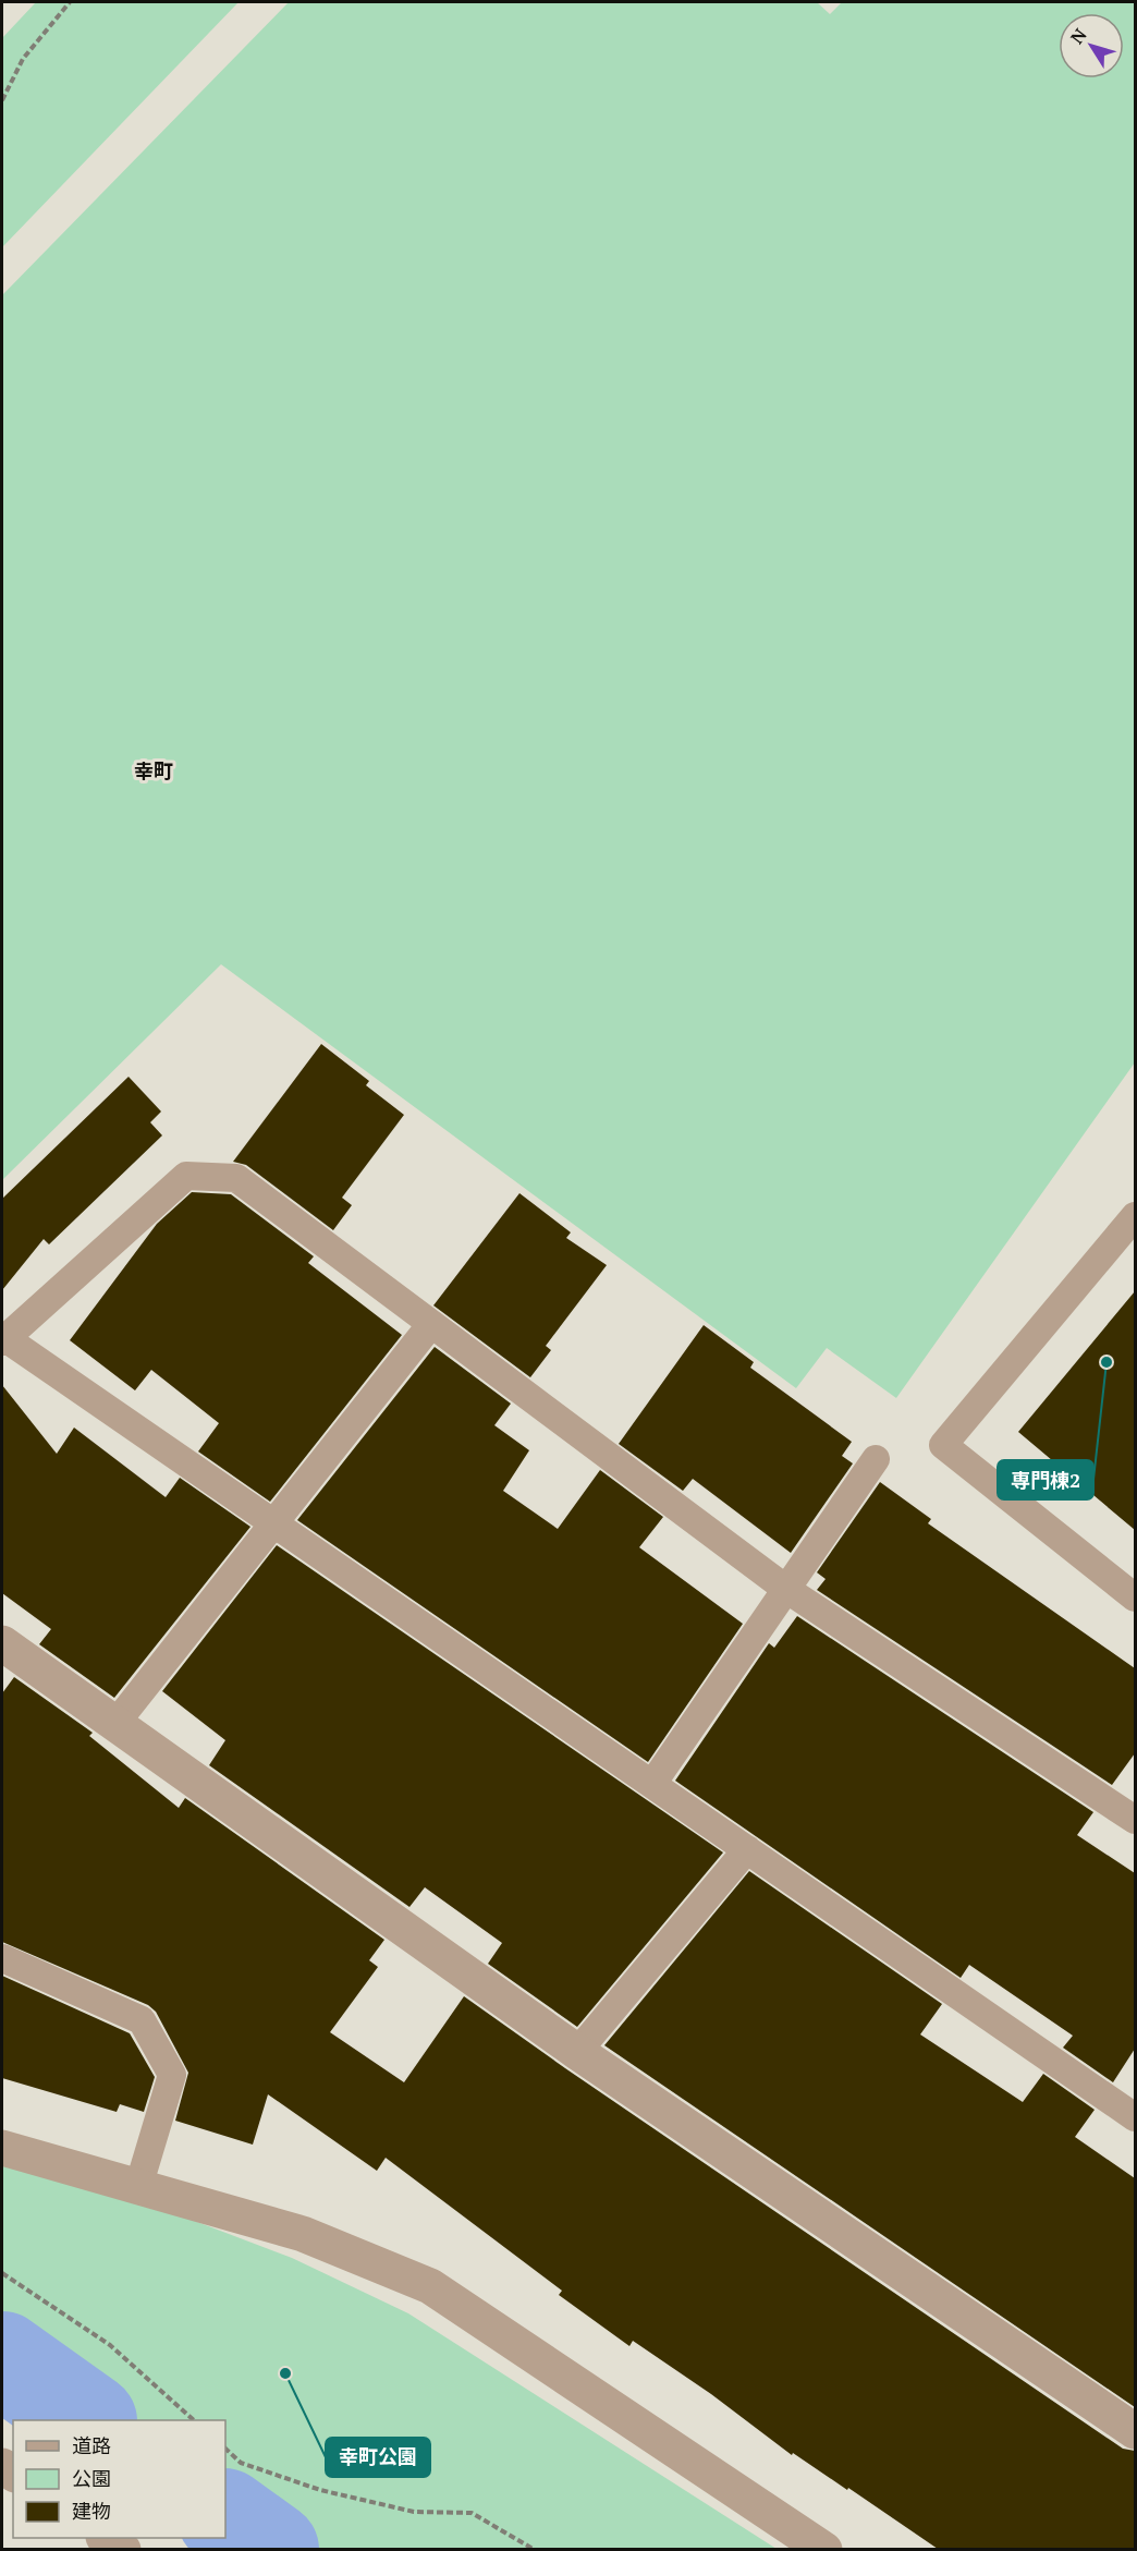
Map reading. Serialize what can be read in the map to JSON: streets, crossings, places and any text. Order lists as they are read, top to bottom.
{
  "districts": ["幸町"],
  "places": ["専門棟2", "幸町公園"],
  "legend": ["道路", "公園", "建物"],
  "north": "top left"
}
